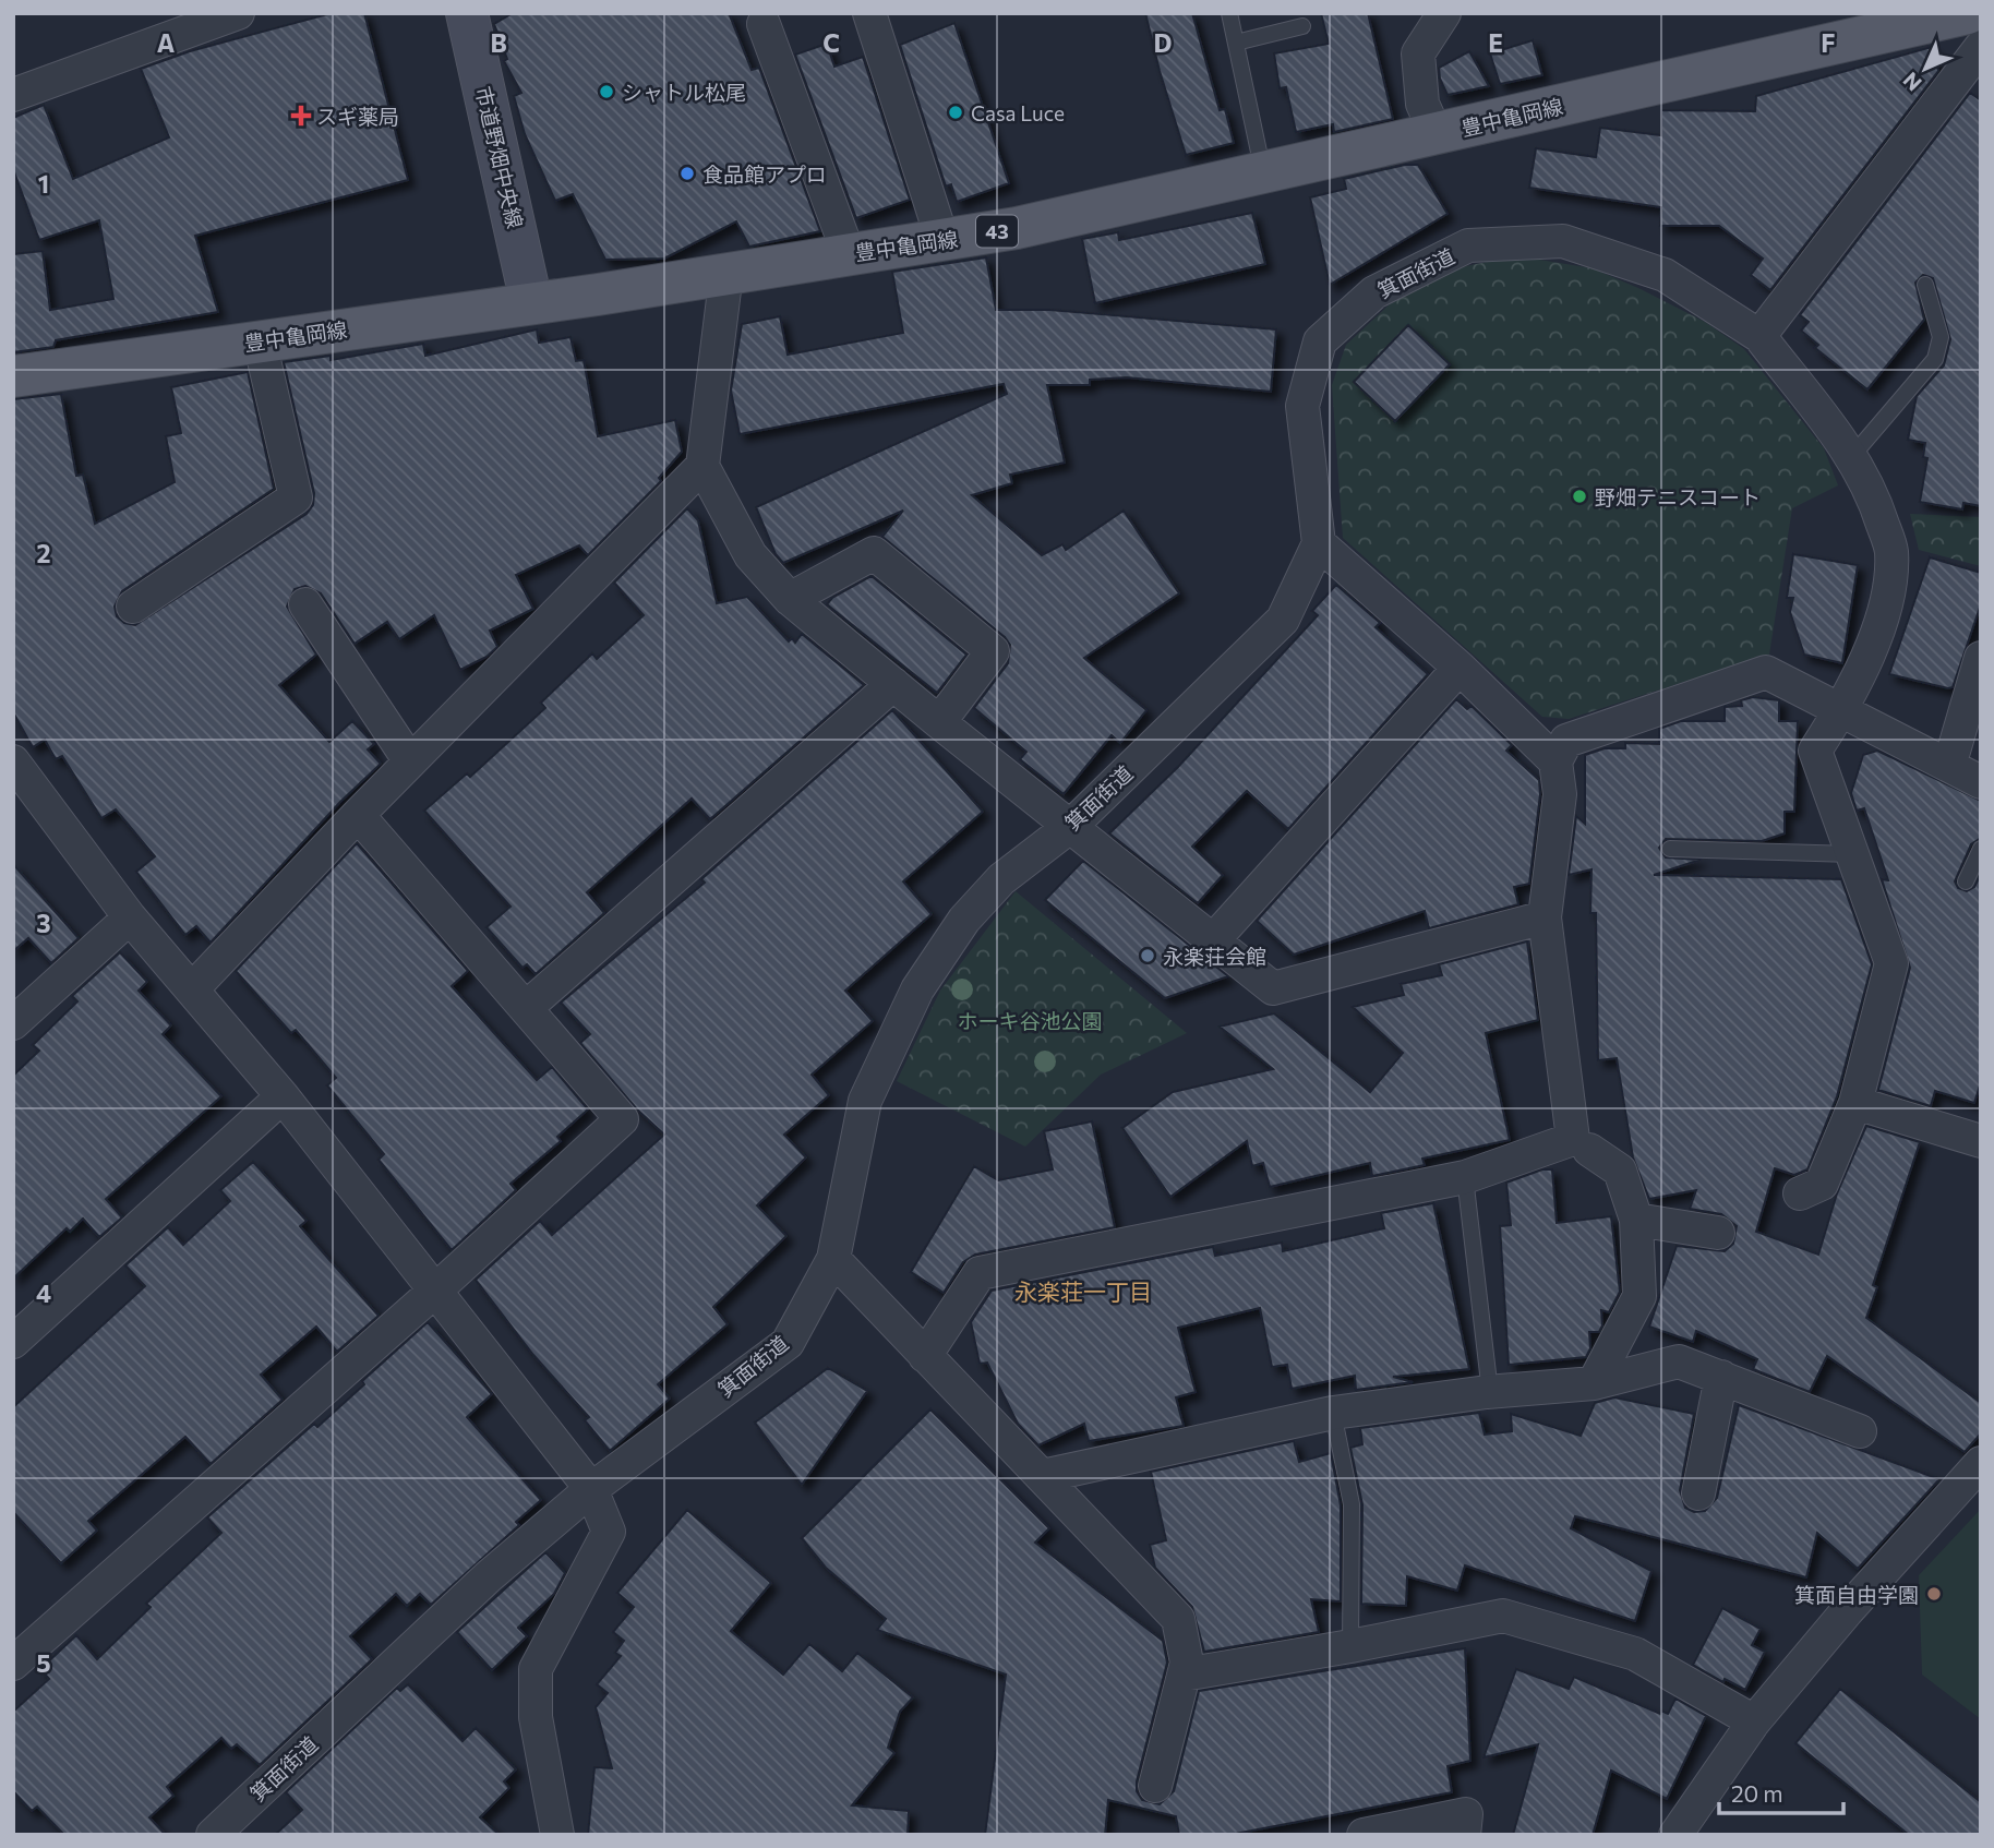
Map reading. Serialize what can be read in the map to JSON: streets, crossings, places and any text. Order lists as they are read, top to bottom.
{
  "streets": {
    "main road": ["豊中亀岡線", "43"],
    "street": ["市道野畑中央線", "箕面街道"]
  },
  "crossings": [
    ["豊中亀岡線", "市道野畑中央線"]
  ],
  "districts": ["永楽荘一丁目"],
  "parks": ["ホーキ谷池公園"],
  "places": {
    "other": [
      "シャトル松尾",
      "Casa Luce",
      "食品館アプロ",
      "野畑テニスコート",
      "永楽荘会館",
      "箕面自由学園"
    ],
    "health": ["スギ薬局"]
  },
  "scale_bar": "20 m",
  "north": "bottom left",
  "grid": {
    "columns": [
      "A",
      "B",
      "C",
      "D",
      "E",
      "F"
    ],
    "rows": [
      "1",
      "2",
      "3",
      "4",
      "5"
    ]
  }
}
